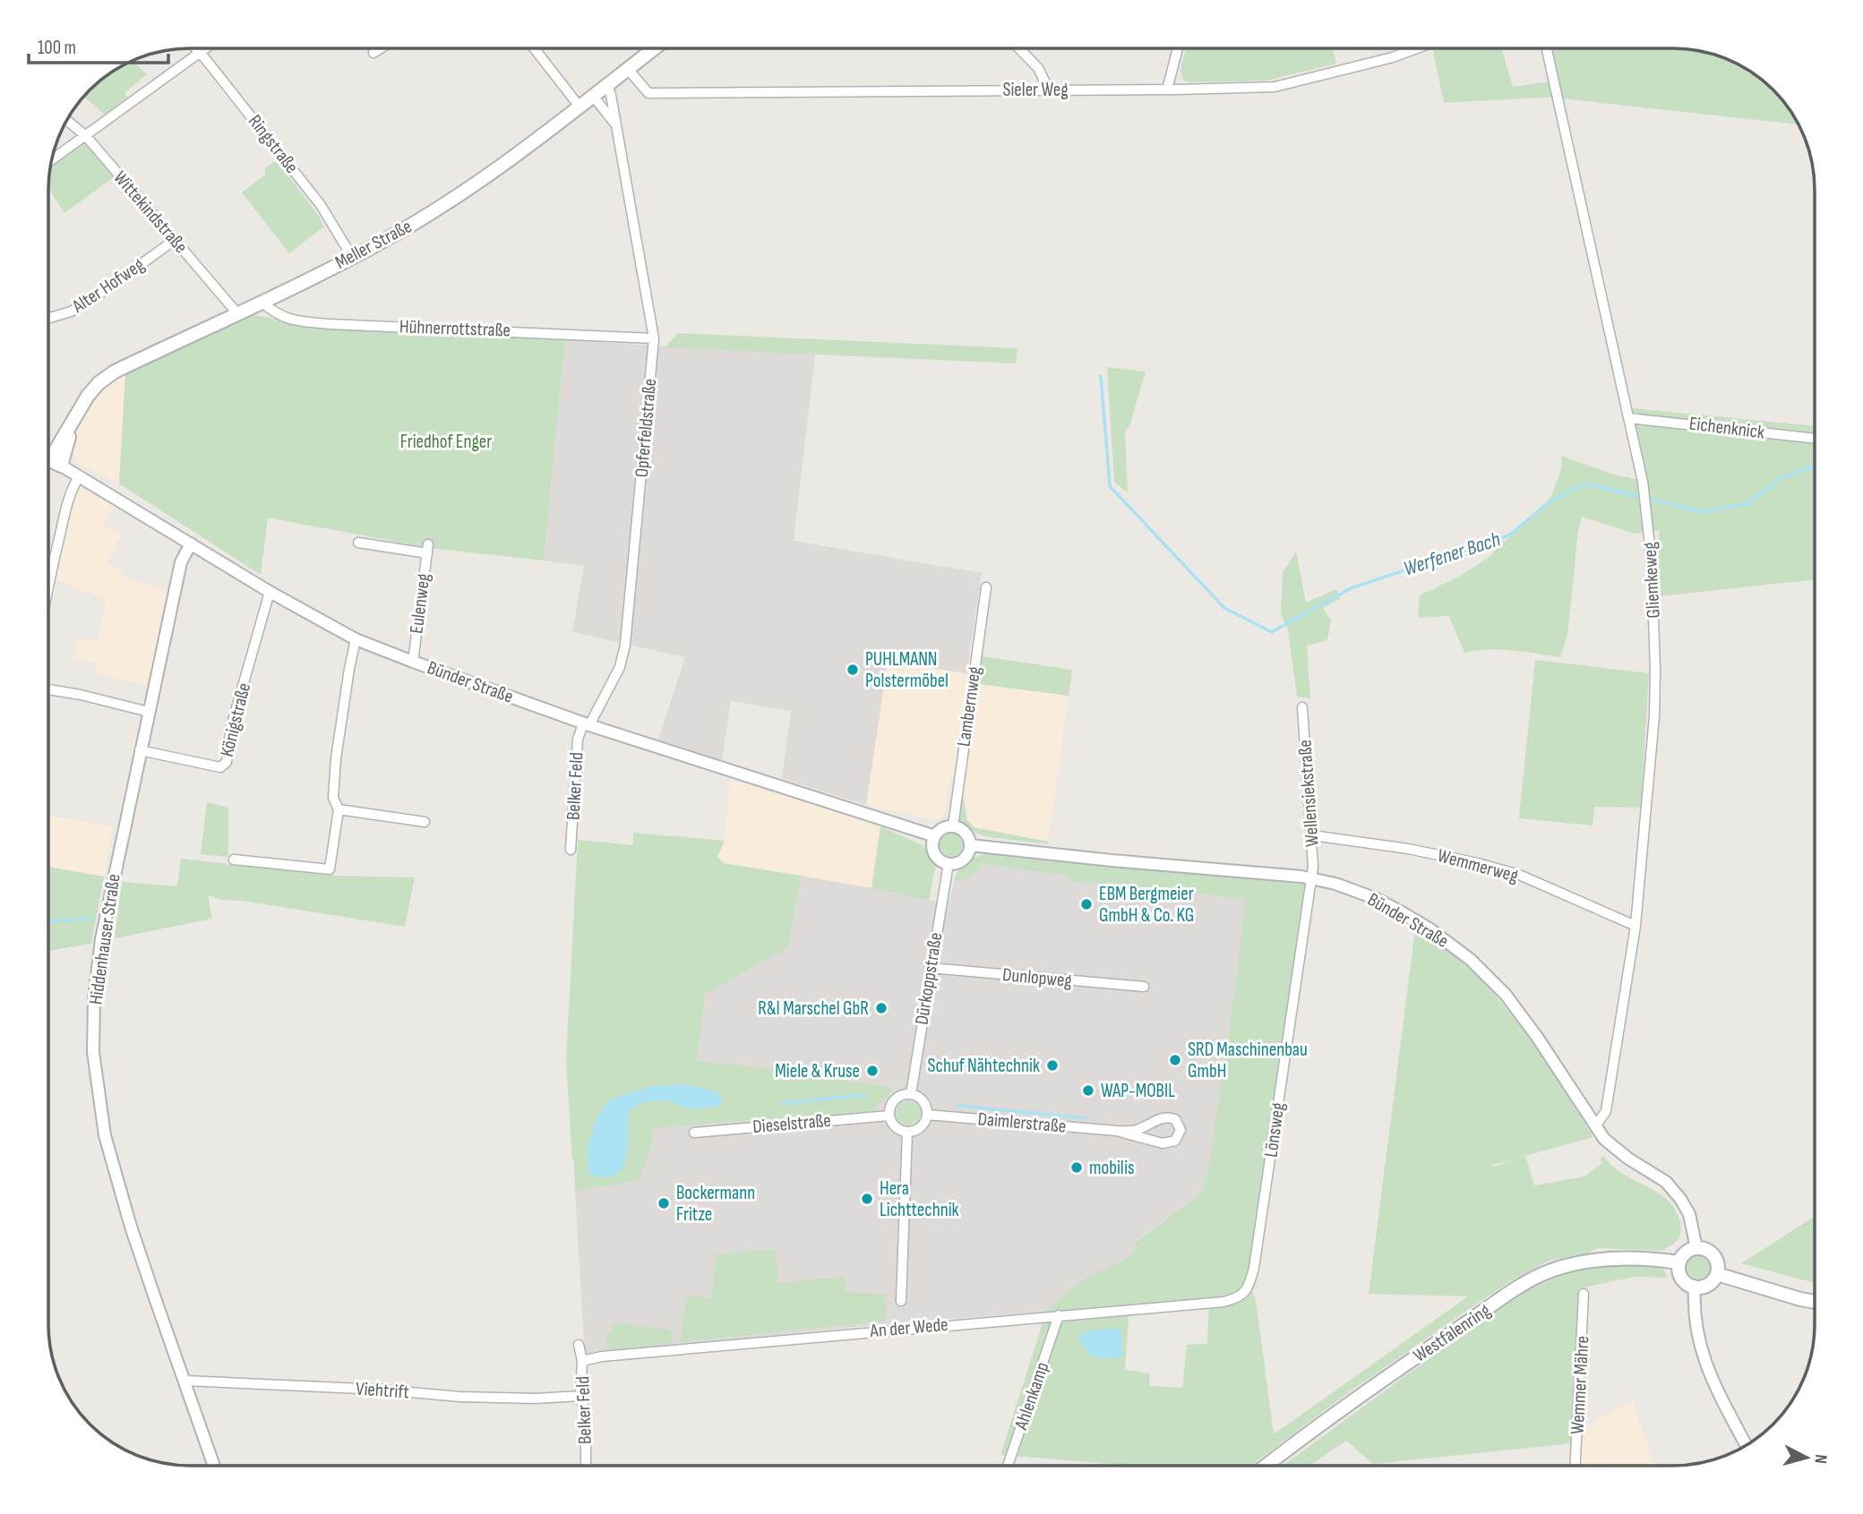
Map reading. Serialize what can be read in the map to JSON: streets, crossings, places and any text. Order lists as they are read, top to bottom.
{
  "streets": {
    "main road": ["Meller Straße", "Westfalenring"],
    "street": [
      "Sieler Weg",
      "Ringstraße",
      "Wittekindstraße",
      "Alter Hofweg",
      "Hühnerrottstraße",
      "Opferfeldstraße",
      "Eichenknick",
      "Gliemkeweg",
      "Eulenweg",
      "Bünder Straße",
      "Lambernweg",
      "Königstraße",
      "Belker Feld",
      "Wellensiekstraße",
      "Wemmerweg",
      "Hiddenhauser Straße",
      "Dunlopweg",
      "Dürkoppstraße",
      "Daimlerstraße",
      "Dieselstraße",
      "Lönsweg",
      "An der Wede",
      "Wemmer Mähre",
      "Viehtrift",
      "Ahlenkamp"
    ]
  },
  "crossings": [
    ["Sieler Weg", "Meller Straße"],
    ["Ringstraße", "Meller Straße"],
    ["Wittekindstraße", "Meller Straße"],
    ["Wittekindstraße", "Alter Hofweg"],
    ["Meller Straße", "Hühnerrottstraße"],
    ["Meller Straße", "Opferfeldstraße"],
    ["Meller Straße", "Bünder Straße"],
    ["Hühnerrottstraße", "Opferfeldstraße"],
    ["Opferfeldstraße", "Bünder Straße"],
    ["Opferfeldstraße", "Belker Feld"],
    ["Eichenknick", "Gliemkeweg"],
    ["Gliemkeweg", "Bünder Straße"],
    ["Gliemkeweg", "Wemmerweg"],
    ["Eulenweg", "Bünder Straße"],
    ["Bünder Straße", "Lambernweg"],
    ["Bünder Straße", "Königstraße"],
    ["Bünder Straße", "Belker Feld"],
    ["Bünder Straße", "Wellensiekstraße"],
    ["Bünder Straße", "Hiddenhauser Straße"],
    ["Bünder Straße", "Dürkoppstraße"],
    ["Bünder Straße", "Lönsweg"],
    ["Bünder Straße", "Westfalenring"],
    ["Lambernweg", "Dürkoppstraße"],
    ["Königstraße", "Hiddenhauser Straße"],
    ["Belker Feld", "An der Wede"],
    ["Belker Feld", "Viehtrift"],
    ["Wellensiekstraße", "Wemmerweg"],
    ["Wellensiekstraße", "Lönsweg"],
    ["Hiddenhauser Straße", "Viehtrift"],
    ["Dunlopweg", "Dürkoppstraße"],
    ["Dürkoppstraße", "Daimlerstraße"],
    ["Dürkoppstraße", "Dieselstraße"],
    ["Daimlerstraße", "Dieselstraße"],
    ["Lönsweg", "An der Wede"],
    ["An der Wede", "Ahlenkamp"]
  ],
  "water": ["Werfener Bach"],
  "parks": ["Friedhof Enger"],
  "places": [
    "PUHLMANN Polstermöbel",
    "EBM Bergmeier GmbH & Co. KG",
    "R&I Marschel GbR",
    "SRD Maschinenbau GmbH",
    "Schuf Nähtechnik",
    "Miele & Kruse",
    "WAP-MOBIL",
    "mobilis",
    "Hera Lichttechnik",
    "Bockermann Fritze"
  ],
  "scale_bar": "100 m",
  "north": "right"
}
